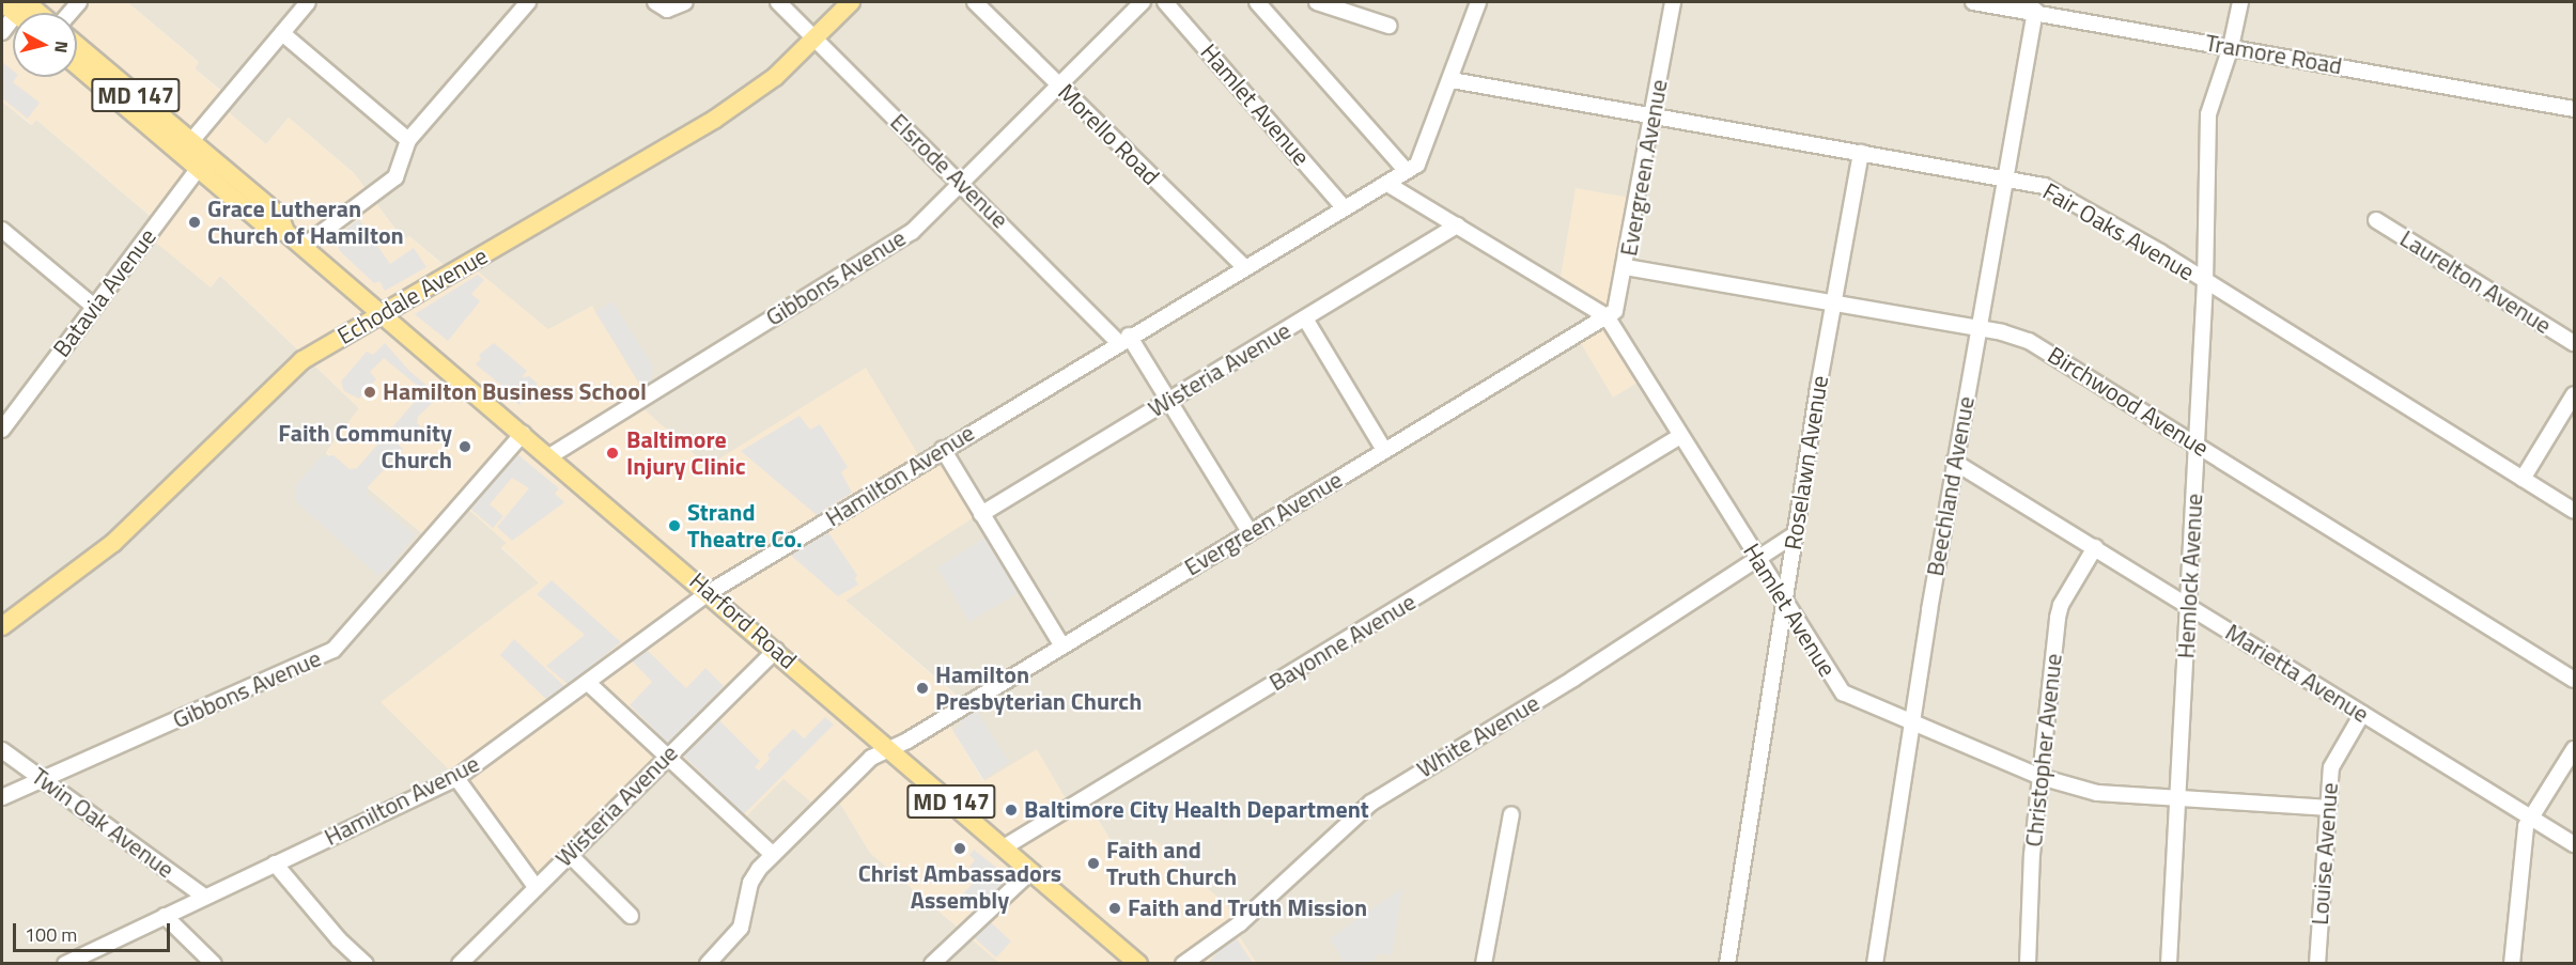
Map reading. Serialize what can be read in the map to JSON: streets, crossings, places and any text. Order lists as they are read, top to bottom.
{
  "streets": {
    "main road": ["MD 147", "Echodale Avenue", "Harford Road"],
    "street": [
      "Tramore Road",
      "Hamlet Avenue",
      "Morello Road",
      "Evergreen Avenue",
      "Elsrode Avenue",
      "Fair Oaks Avenue",
      "Gibbons Avenue",
      "Laurelton Avenue",
      "Batavia Avenue",
      "Wisteria Avenue",
      "Birchwood Avenue",
      "Roselawn Avenue",
      "Hamilton Avenue",
      "Beechland Avenue",
      "Hemlock Avenue",
      "Bayonne Avenue",
      "Marietta Avenue",
      "White Avenue",
      "Christopher Avenue",
      "Twin Oak Avenue",
      "Louise Avenue"
    ]
  },
  "crossings": [
    ["Tramore Road", "Beechland Avenue"],
    ["Tramore Road", "Hemlock Avenue"],
    ["Hamlet Avenue", "Evergreen Avenue"],
    ["Hamlet Avenue", "Wisteria Avenue"],
    ["Hamlet Avenue", "Roselawn Avenue"],
    ["Hamlet Avenue", "Hamilton Avenue"],
    ["Hamlet Avenue", "Beechland Avenue"],
    ["Hamlet Avenue", "Hemlock Avenue"],
    ["Hamlet Avenue", "Bayonne Avenue"],
    ["Hamlet Avenue", "White Avenue"],
    ["Hamlet Avenue", "Christopher Avenue"],
    ["Hamlet Avenue", "Louise Avenue"],
    ["Morello Road", "Gibbons Avenue"],
    ["Morello Road", "Hamilton Avenue"],
    ["Evergreen Avenue", "Elsrode Avenue"],
    ["Evergreen Avenue", "Fair Oaks Avenue"],
    ["Evergreen Avenue", "Birchwood Avenue"],
    ["Evergreen Avenue", "Harford Road"],
    ["Elsrode Avenue", "Gibbons Avenue"],
    ["Elsrode Avenue", "Echodale Avenue"],
    ["Elsrode Avenue", "Wisteria Avenue"],
    ["Elsrode Avenue", "Hamilton Avenue"],
    ["Fair Oaks Avenue", "Roselawn Avenue"],
    ["Fair Oaks Avenue", "Hamilton Avenue"],
    ["Fair Oaks Avenue", "Beechland Avenue"],
    ["Fair Oaks Avenue", "Hemlock Avenue"],
    ["Gibbons Avenue", "Harford Road"],
    ["Gibbons Avenue", "Twin Oak Avenue"],
    ["Batavia Avenue", "Harford Road"],
    ["Echodale Avenue", "Harford Road"],
    ["Wisteria Avenue", "Harford Road"],
    ["Birchwood Avenue", "Roselawn Avenue"],
    ["Birchwood Avenue", "Beechland Avenue"],
    ["Birchwood Avenue", "Hemlock Avenue"],
    ["Roselawn Avenue", "White Avenue"],
    ["Hamilton Avenue", "Harford Road"],
    ["Hamilton Avenue", "Twin Oak Avenue"],
    ["Beechland Avenue", "Marietta Avenue"],
    ["Hemlock Avenue", "Marietta Avenue"],
    ["Harford Road", "Bayonne Avenue"],
    ["Marietta Avenue", "Christopher Avenue"],
    ["Marietta Avenue", "Louise Avenue"]
  ],
  "places": [
    "Grace Lutheran Church of Hamilton",
    "Hamilton Business School",
    "Faith Community Church",
    "Baltimore Injury Clinic",
    "Strand Theatre Co.",
    "Hamilton Presbyterian Church",
    "Baltimore City Health Department",
    "Christ Ambassadors Assembly",
    "Faith and Truth Church",
    "Faith and Truth Mission"
  ],
  "scale_bar": "100 m",
  "north": "right"
}
